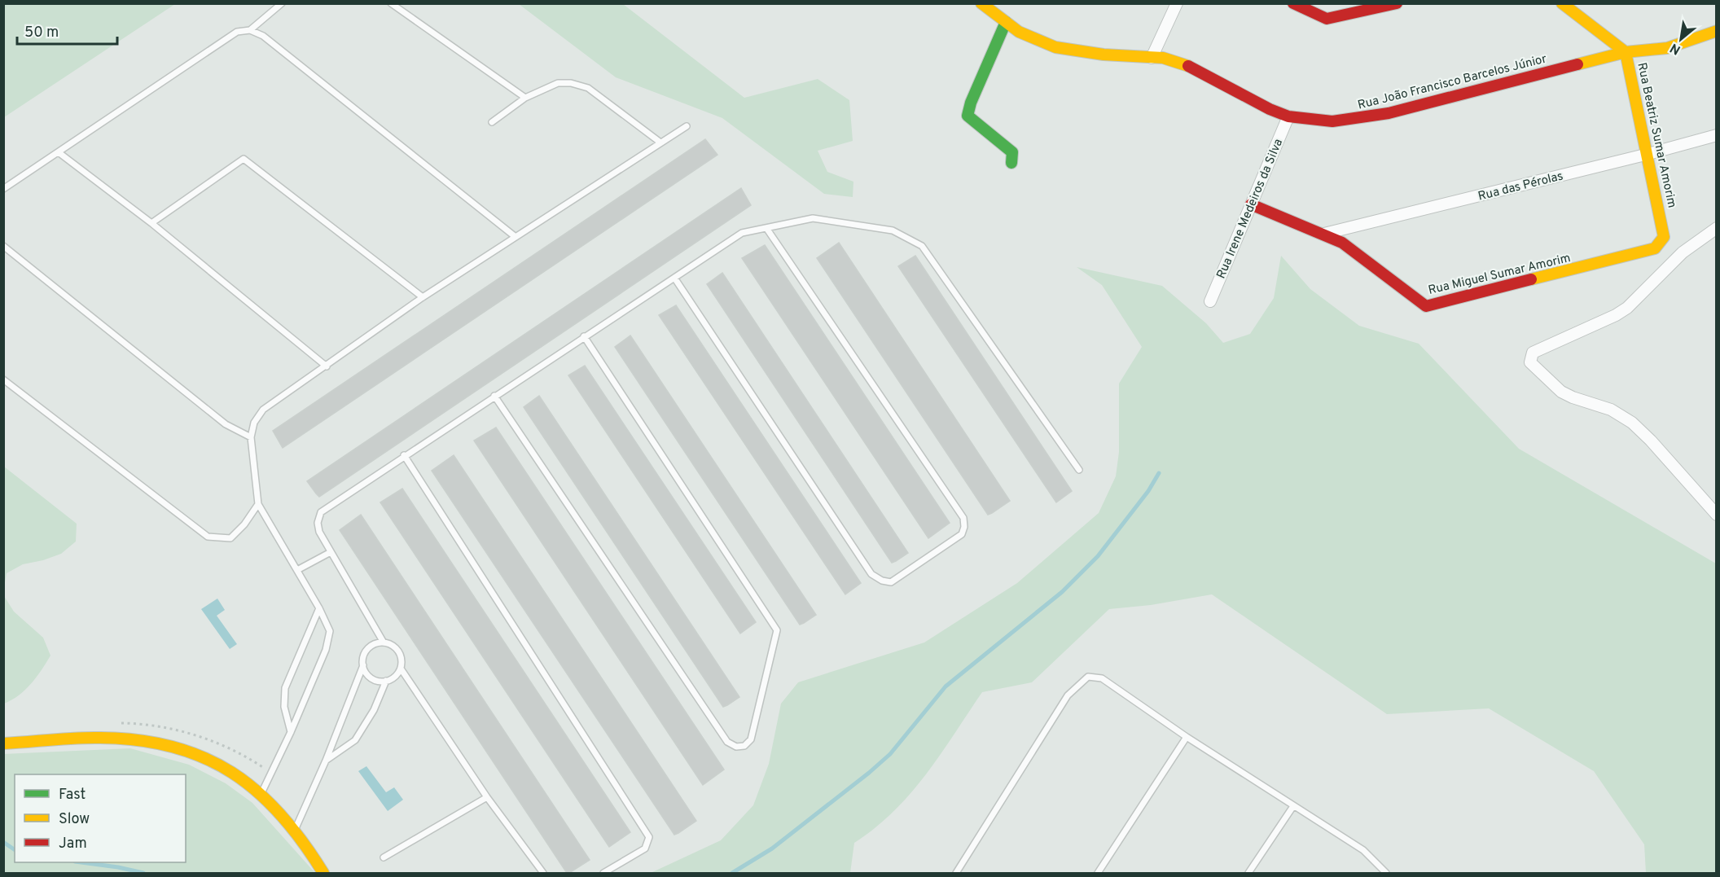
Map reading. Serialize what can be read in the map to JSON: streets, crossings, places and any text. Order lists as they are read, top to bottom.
{
  "streets": {
    "street": [
      "Rua João Francisco Barcelos Júnior",
      "Rua Beatriz Sumar Amorim",
      "Rua das Pérolas",
      "Rua Irene Medeiros da Silva",
      "Rua Miguel Sumar Amorim"
    ]
  },
  "crossings": [
    ["Rua João Francisco Barcelos Júnior", "Rua Beatriz Sumar Amorim"],
    ["Rua João Francisco Barcelos Júnior", "Rua Irene Medeiros da Silva"],
    ["Rua Beatriz Sumar Amorim", "Rua das Pérolas"],
    ["Rua Beatriz Sumar Amorim", "Rua Miguel Sumar Amorim"],
    ["Rua das Pérolas", "Rua Miguel Sumar Amorim"],
    ["Rua Irene Medeiros da Silva", "Rua Miguel Sumar Amorim"]
  ],
  "legend": ["Fast", "Slow", "Jam"],
  "scale_bar": "50 m",
  "north": "bottom left"
}
